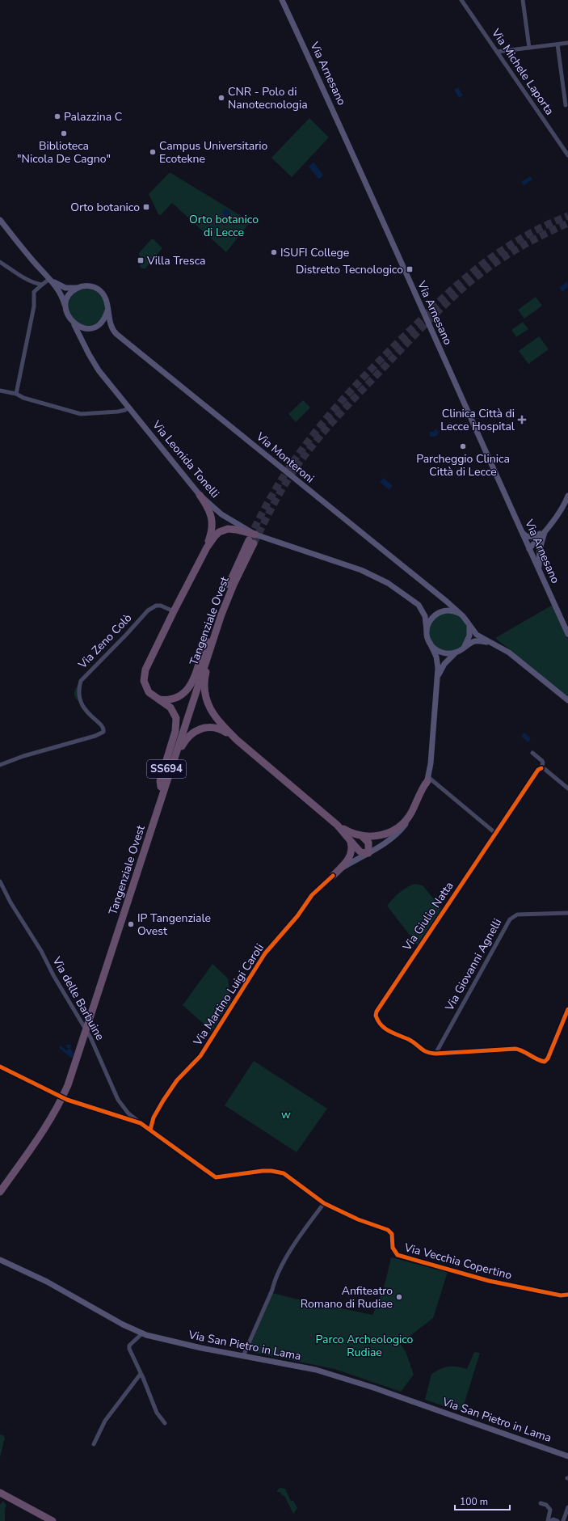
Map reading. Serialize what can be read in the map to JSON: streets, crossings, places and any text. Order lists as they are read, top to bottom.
{
  "streets": {
    "highway": ["Tangenziale Ovest", "SS694"],
    "main road": [
      "Via Arnesano",
      "Via Monteroni",
      "Via Leonida Tonelli",
      "Via Martino Luigi Caroli",
      "Via San Pietro in Lama"
    ],
    "street": [
      "Via Michele Laporta",
      "Via Zeno Colò",
      "Via Giulio Natta",
      "Via Giovanni Agnelli",
      "Via delle Barbuine"
    ],
    "cycle path": ["Via Vecchia Copertino"]
  },
  "crossings": [
    ["Via Monteroni", "Via Leonida Tonelli"],
    ["Via Monteroni", "Via Martino Luigi Caroli"],
    ["Via Leonida Tonelli", "Via Martino Luigi Caroli"],
    ["Via Giulio Natta", "Via Giovanni Agnelli"]
  ],
  "parks": ["Orto botanico di Lecce", "w", "Parco Archeologico Rudiae"],
  "places": {
    "other": [
      "CNR - Polo di Nanotecnologia",
      "Palazzina C",
      "Biblioteca \"Nicola De Cagno\"",
      "Campus Universitario Ecotekne",
      "ISUFI College",
      "Parcheggio Clinica Città di Lecce",
      "IP Tangenziale Ovest",
      "Anfiteatro Romano di Rudiae"
    ],
    "transit": ["Orto botanico", "Villa Tresca", "Distretto Tecnologico"],
    "health": ["Clinica Città di Lecce Hospital"]
  },
  "scale_bar": "100 m"
}
